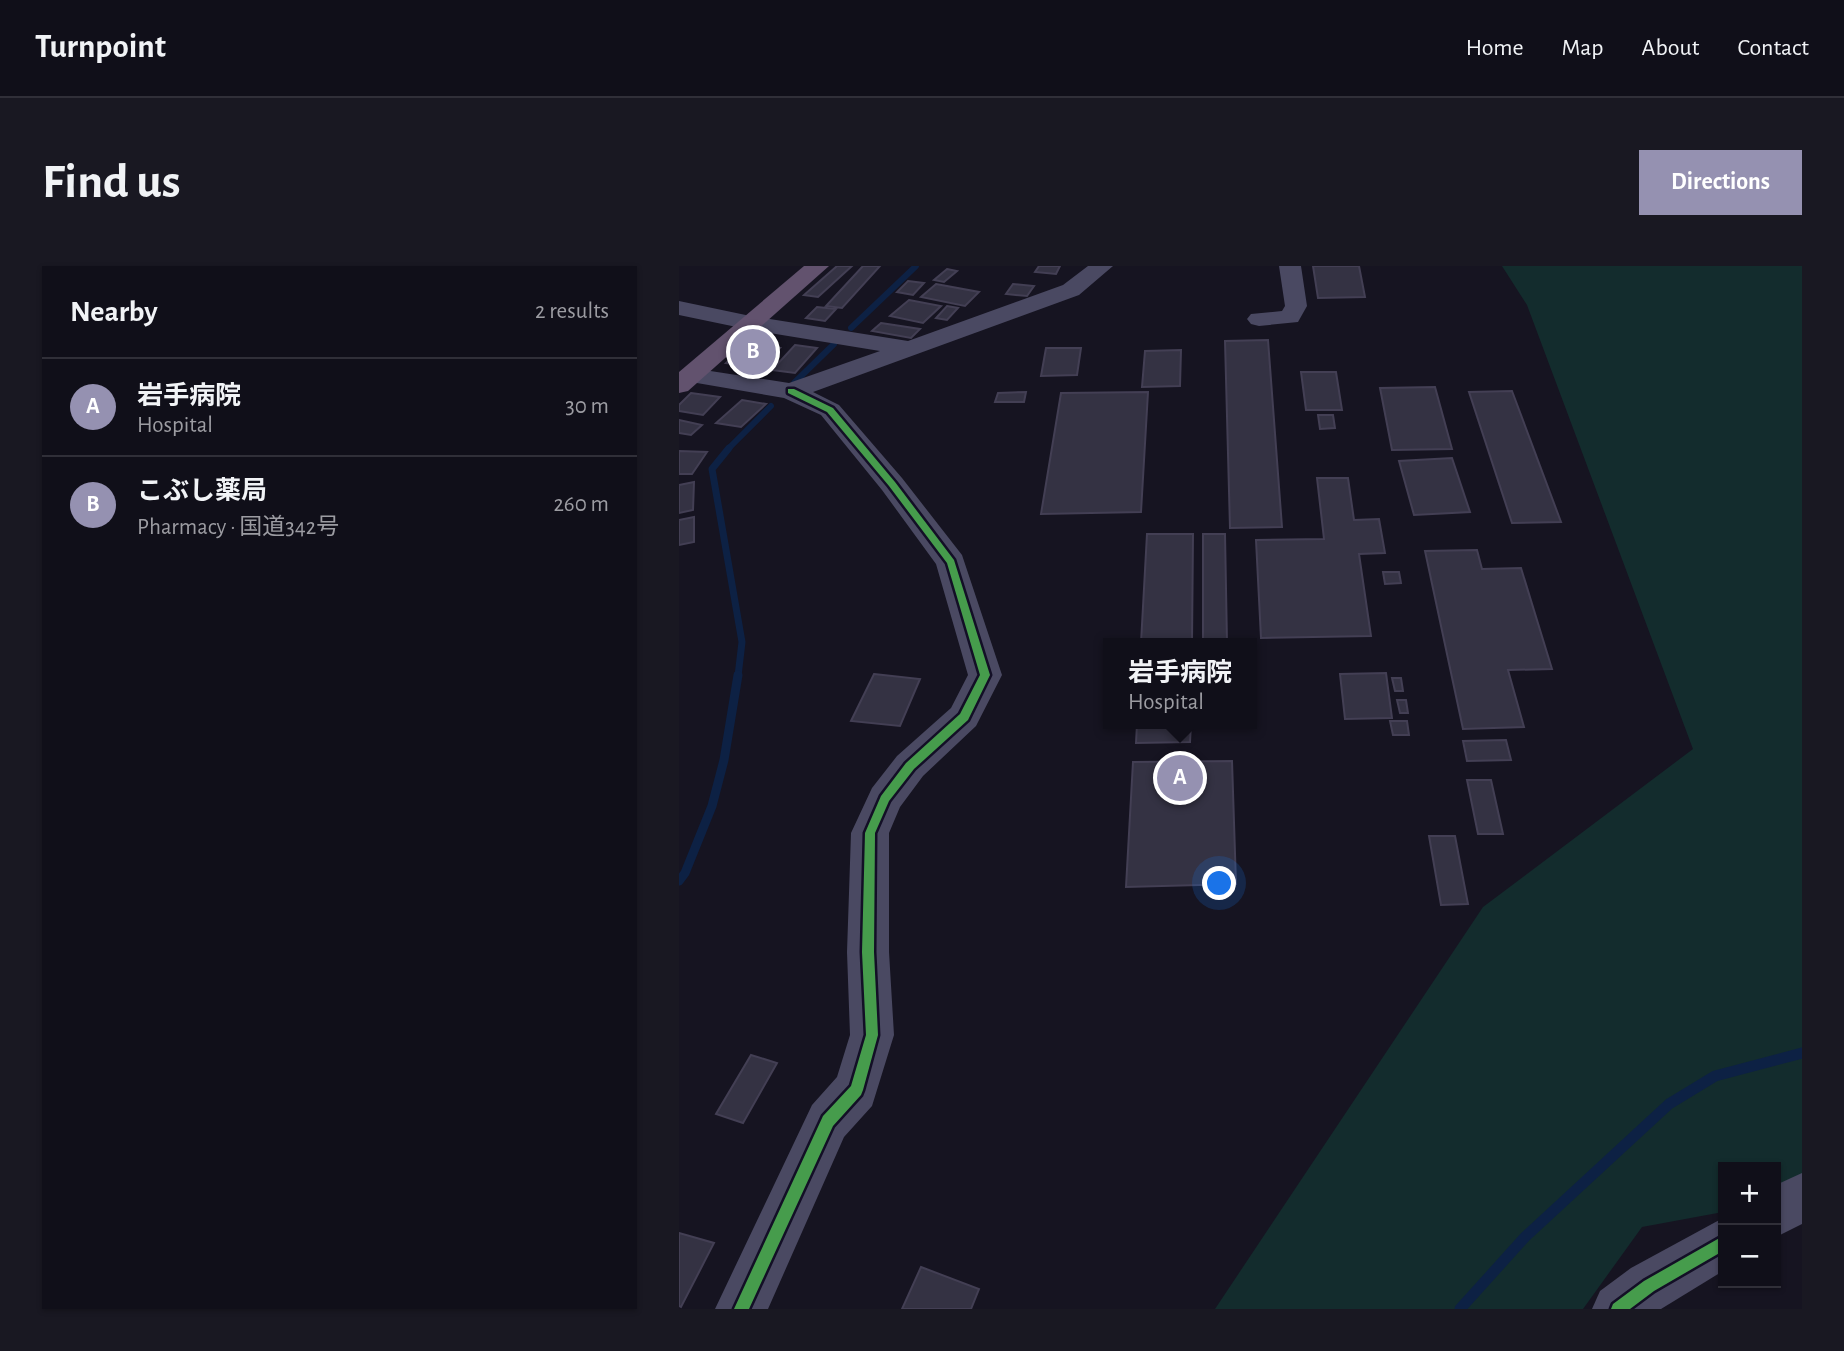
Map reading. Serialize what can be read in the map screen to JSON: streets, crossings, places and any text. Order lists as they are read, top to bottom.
{
  "page": {
    "header": "Turnpoint",
    "nav": [
      "Home",
      "Map",
      "About",
      "Contact"
    ],
    "buttons": "Directions",
    "title": "Find us",
    "heading": ["Nearby", "2 results"],
    "pins": ["B", "A"],
    "list": [
      {
        "mark": "A",
        "name": "岩手病院",
        "note": "Hospital",
        "value": "30 m"
      },
      {
        "mark": "B",
        "name": "こぶし薬局",
        "note": "Pharmacy · 国道342号",
        "value": "260 m"
      }
    ],
    "popup": ["岩手病院", "Hospital"],
    "map_buttons": ["+", "−"]
  }
}
